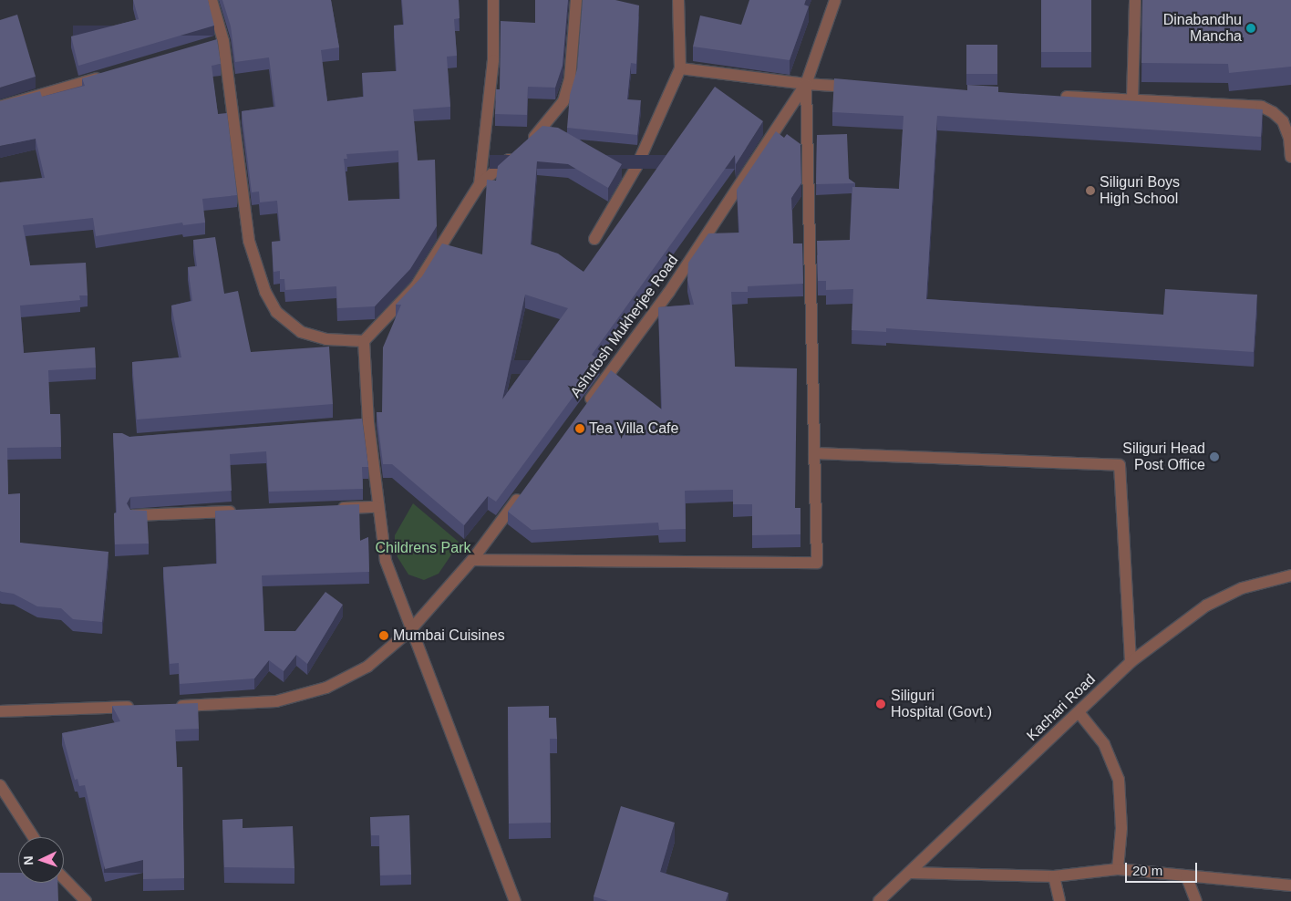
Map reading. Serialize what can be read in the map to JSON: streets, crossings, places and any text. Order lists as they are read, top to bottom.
{
  "streets": {
    "street": ["Ashutosh Mukherjee Road", "Kachari Road"]
  },
  "parks": ["Childrens Park"],
  "places": [
    "Dinabandhu Mancha",
    "Siliguri Boys High School",
    "Tea Villa Cafe",
    "Siliguri Head Post Office",
    "Mumbai Cuisines",
    "Siliguri Hospital (Govt.)"
  ],
  "scale_bar": "20 m",
  "north": "left"
}
